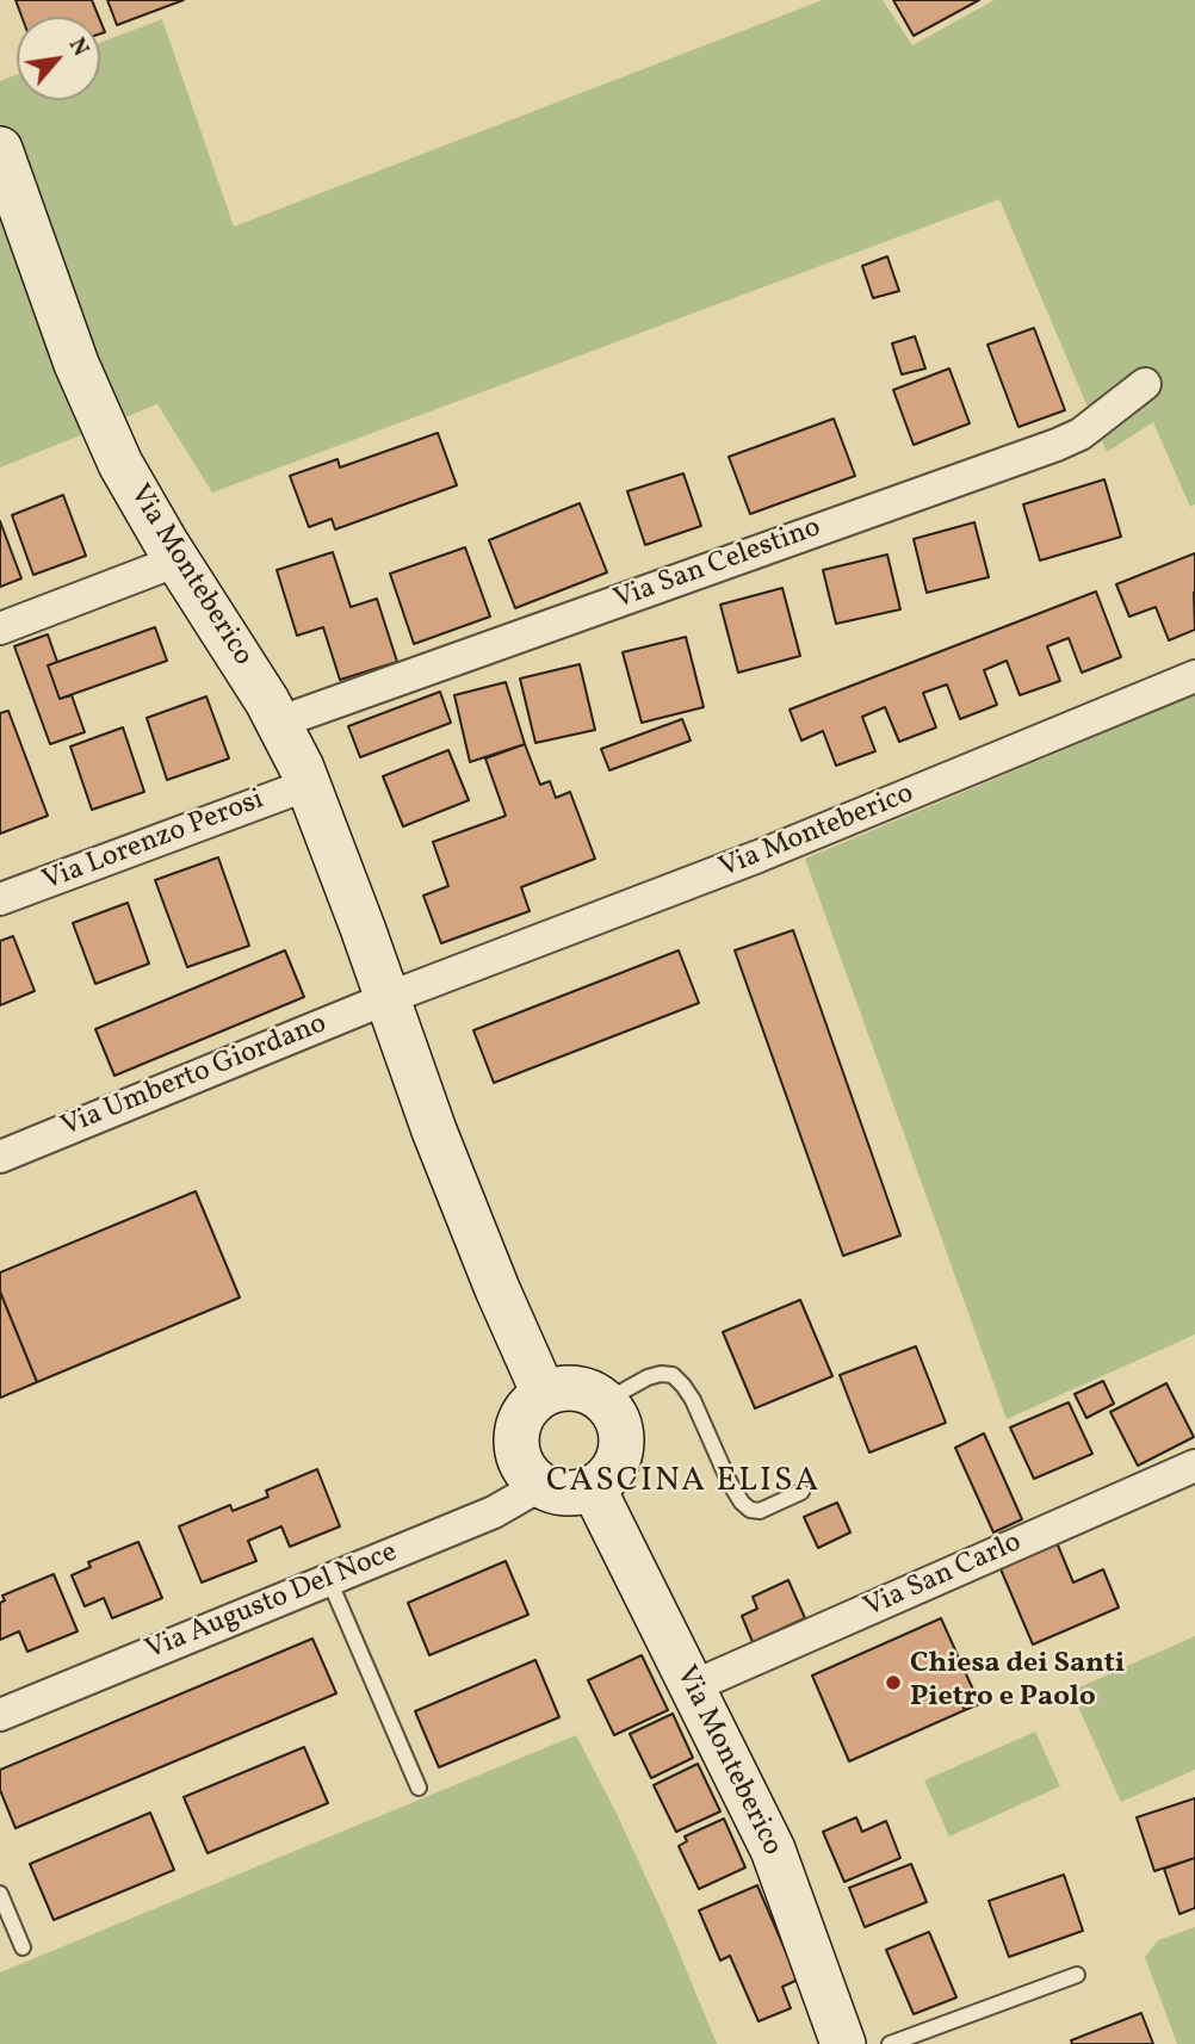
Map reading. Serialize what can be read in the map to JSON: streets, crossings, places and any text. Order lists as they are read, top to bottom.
{
  "streets": {
    "street": [
      "Via San Celestino",
      "Via Monteberico",
      "Via Lorenzo Perosi",
      "Via Umberto Giordano",
      "Via San Carlo",
      "Via Augusto Del Noce"
    ]
  },
  "crossings": [
    ["Via San Celestino", "Via Monteberico"],
    ["Via Monteberico", "Via Lorenzo Perosi"],
    ["Via Monteberico", "Via Umberto Giordano"],
    ["Via Monteberico", "Via San Carlo"],
    ["Via Monteberico", "Via Augusto Del Noce"]
  ],
  "districts": ["CASCINA ELISA"],
  "places": ["Chiesa dei Santi Pietro e Paolo"],
  "north": "top right"
}
